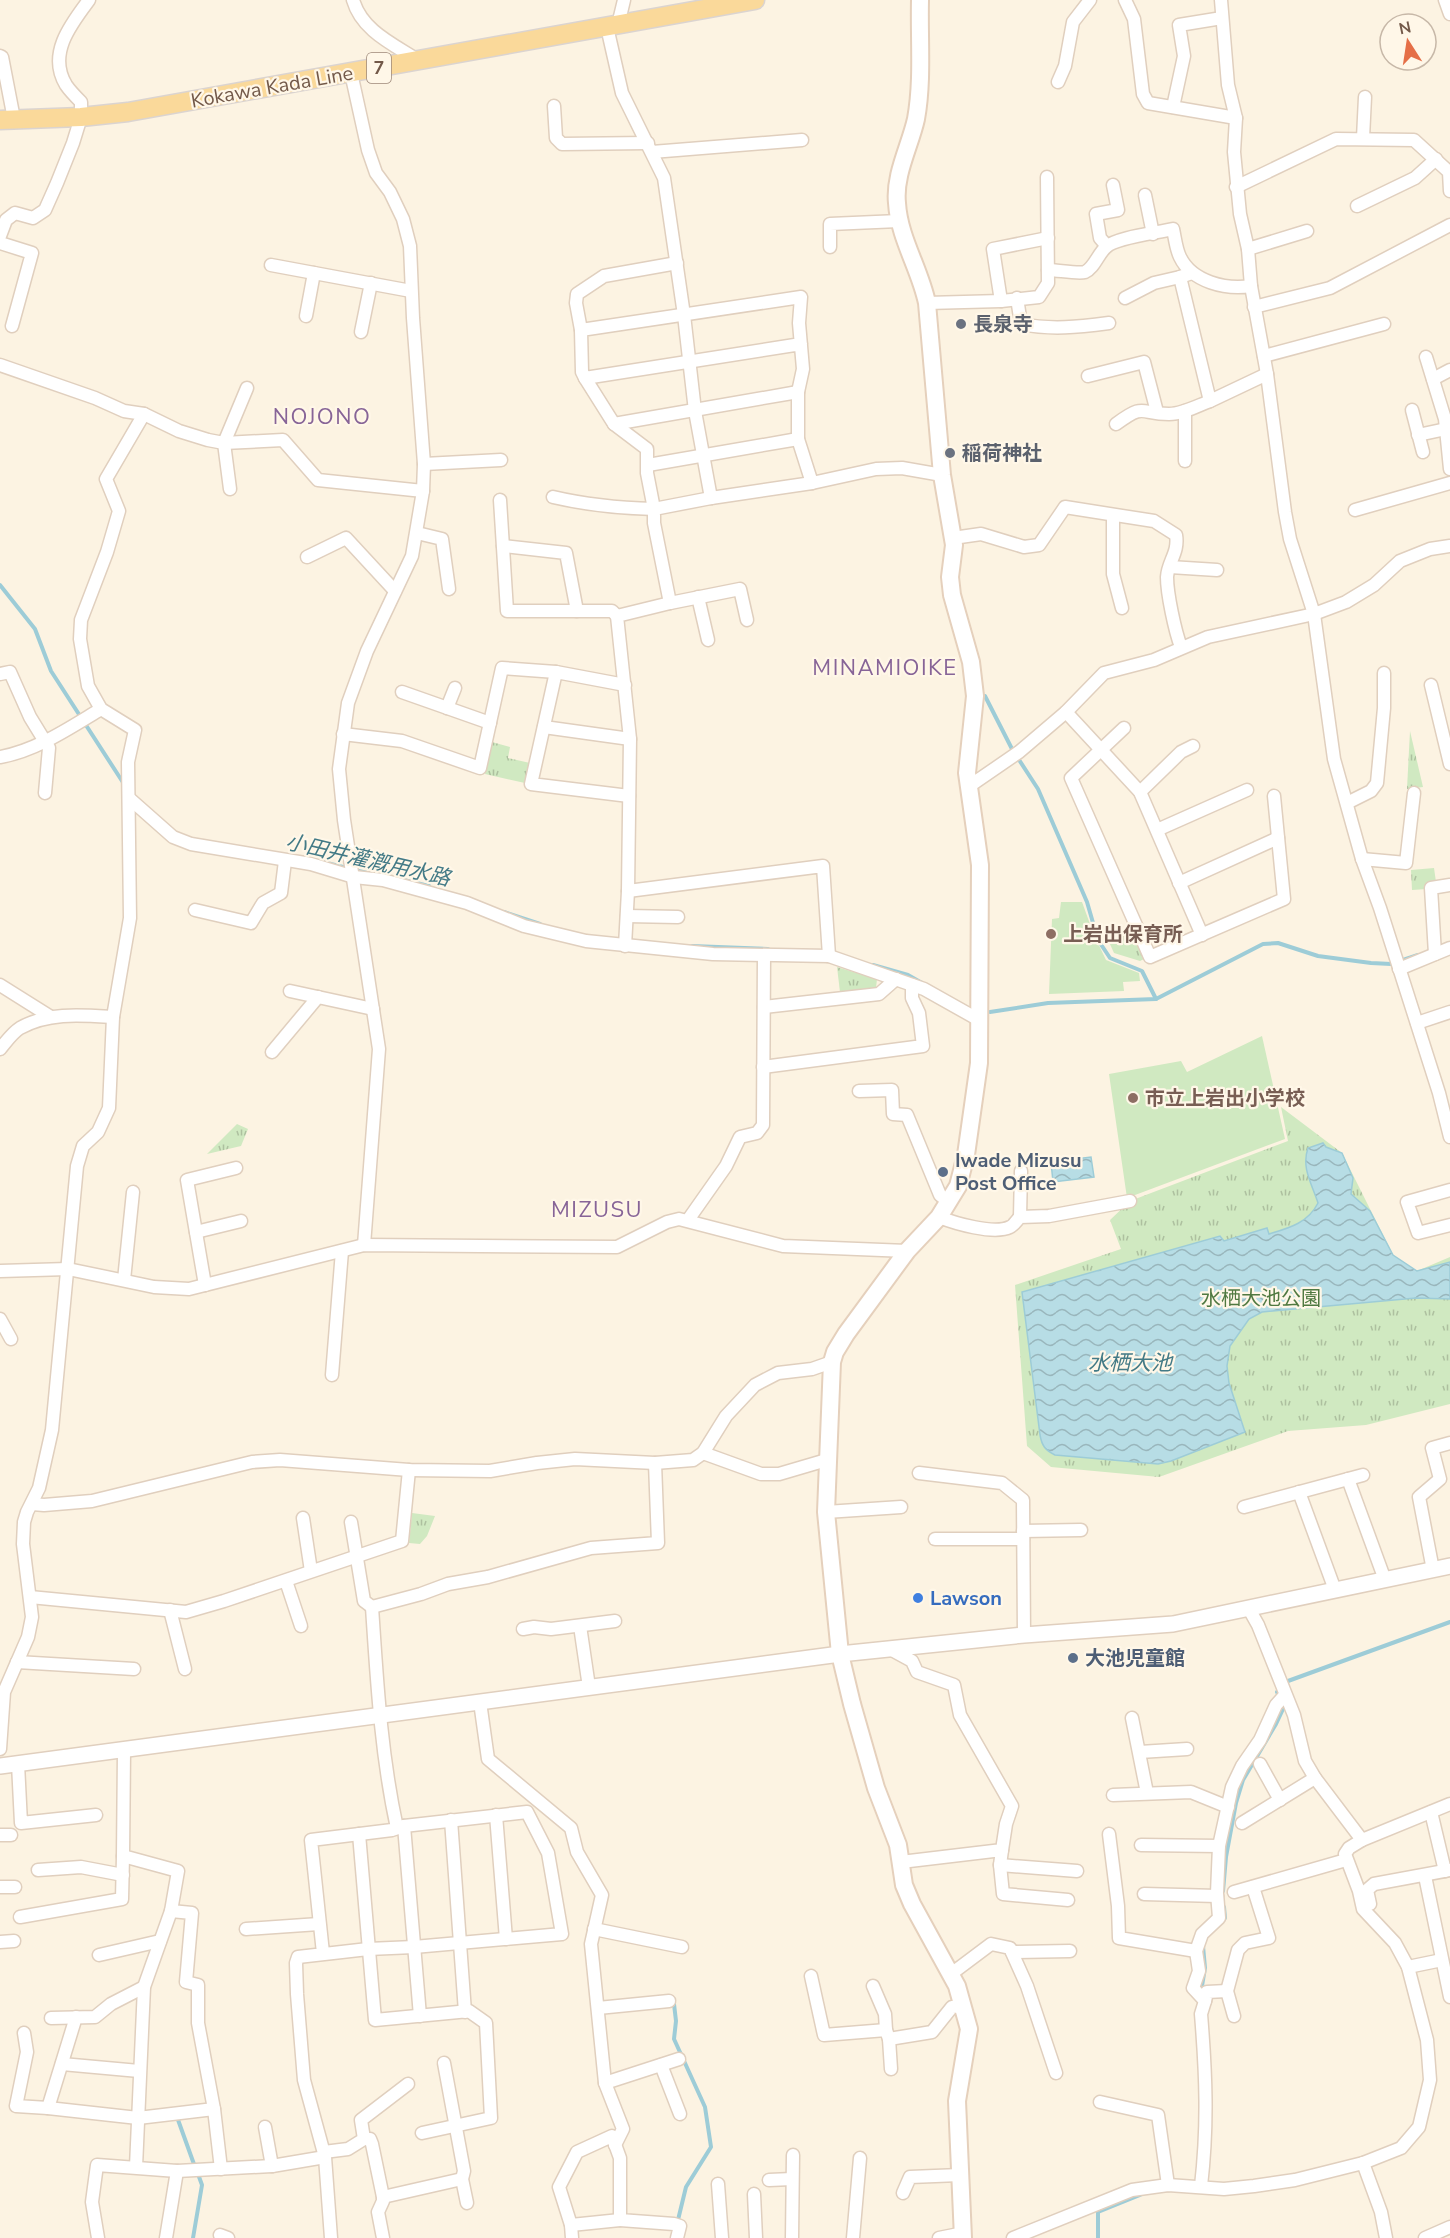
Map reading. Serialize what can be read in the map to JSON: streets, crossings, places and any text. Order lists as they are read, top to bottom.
{
  "streets": {
    "main road": ["7", "Kokawa Kada Line"]
  },
  "districts": ["NOJONO", "MINAMIOIKE", "MIZUSU"],
  "water": ["小田井灌漑用水路", "水栖大池"],
  "parks": ["水栖大池公園"],
  "places": [
    "長泉寺",
    "稲荷神社",
    "上岩出保育所",
    "市立上岩出小学校",
    "Iwade Mizusu Post Office",
    "Lawson",
    "大池児童館"
  ],
  "north": "top"
}
